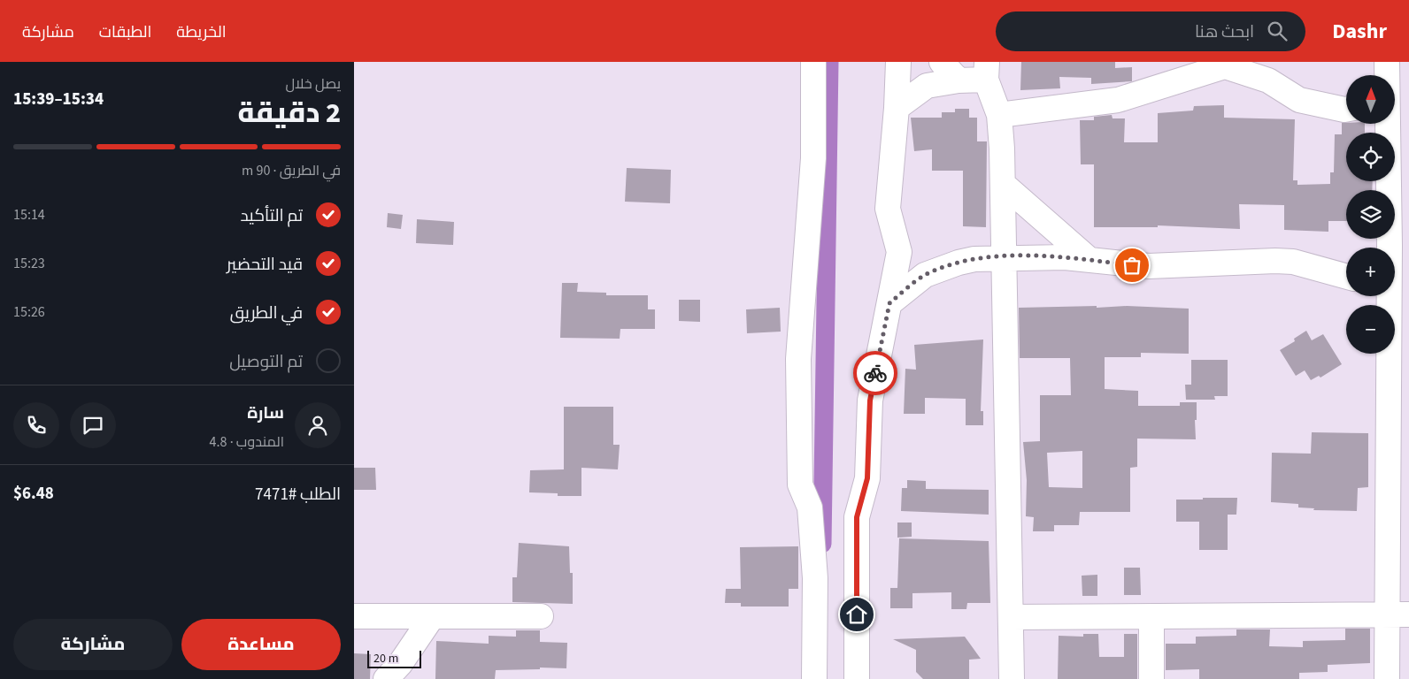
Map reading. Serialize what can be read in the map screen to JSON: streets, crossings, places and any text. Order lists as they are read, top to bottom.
{
  "scale_bar": "20 m",
  "north": "top",
  "page": {
    "header": "Dashr",
    "search": "ابحث هنا",
    "nav": ["الخريطة", "الطبقات", "مشاركة"],
    "heading": ["2 دقيقة", "يصل خلال", "15:34–15:39"],
    "panel": [
      "سارة",
      "المندوب · 4.8",
      "الطلب #7471",
      "$6.48"
    ],
    "map_buttons": ["+", "−"],
    "bar": "في الطريق · 90 m",
    "list": [
      ["تم التأكيد", "15:14"],
      ["قيد التحضير", "15:23"],
      ["في الطريق", "15:26"],
      "تم التوصيل"
    ],
    "buttons": ["مساعدة", "مشاركة"],
    "scale": "20 m"
  }
}
